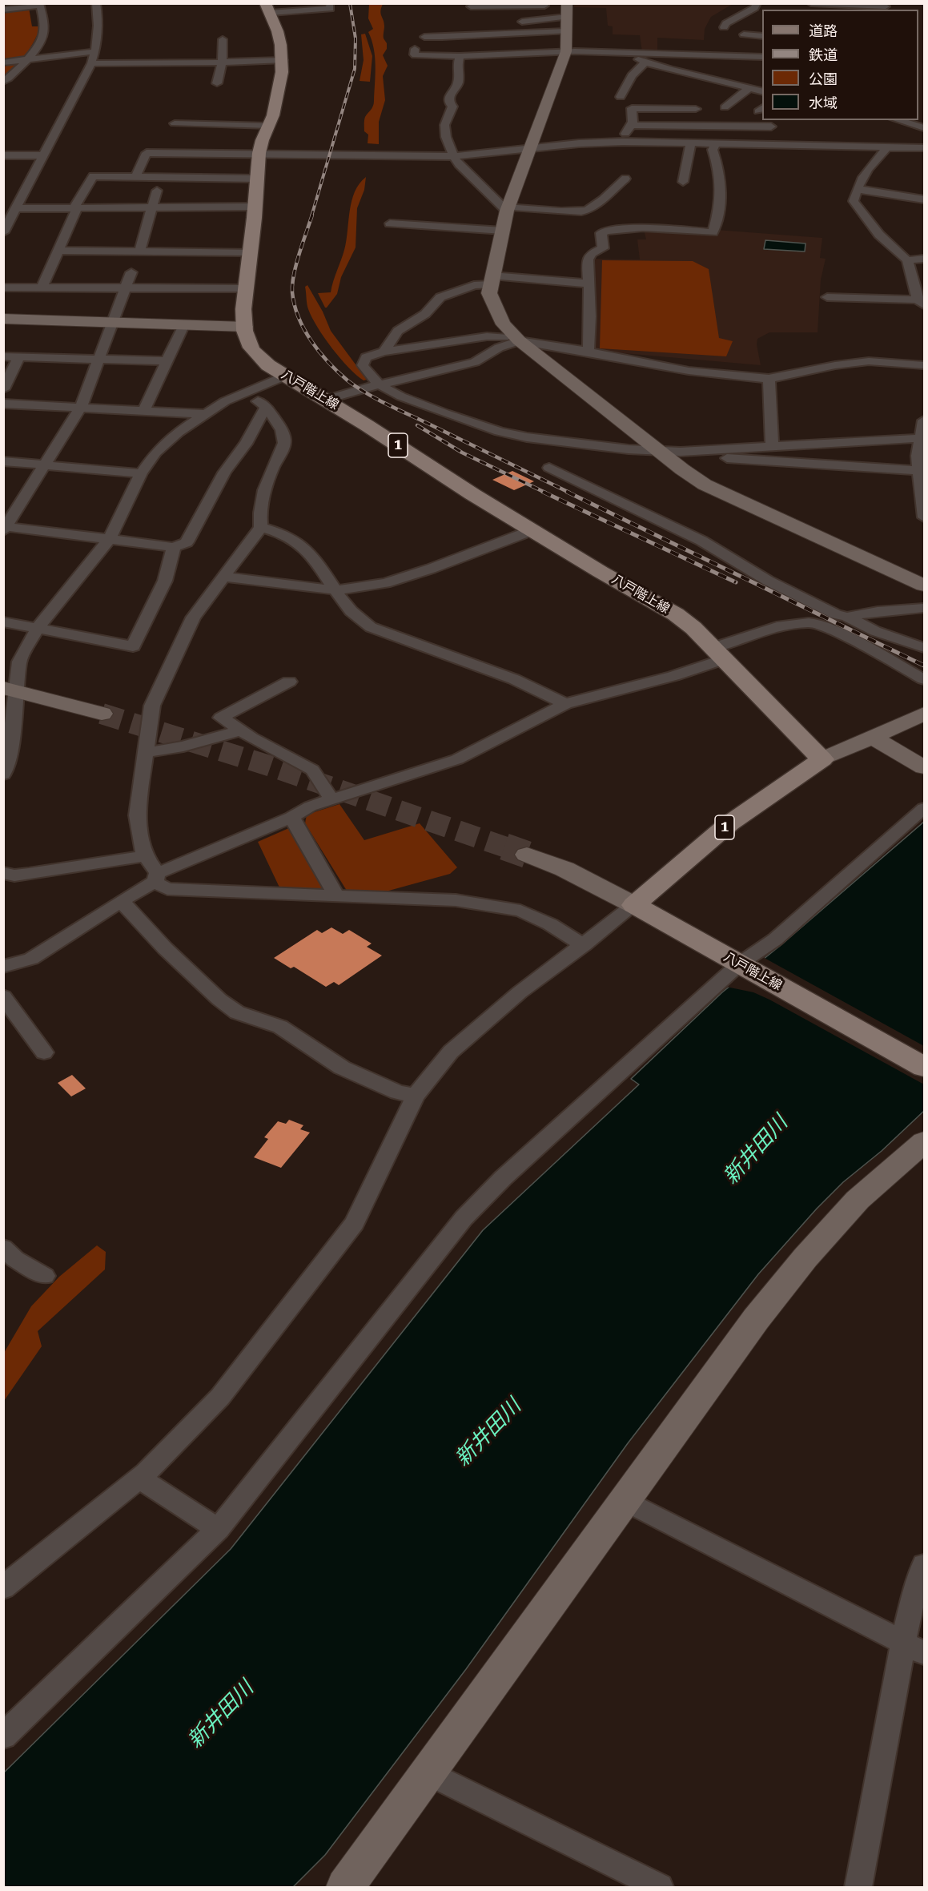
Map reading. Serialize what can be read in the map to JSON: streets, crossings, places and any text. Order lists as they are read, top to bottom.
{
  "streets": {
    "main road": ["八戸階上線", "1"]
  },
  "crossings": [
    ["八戸階上線", "1"]
  ],
  "water": ["新井田川"],
  "legend": [
    "道路",
    "鉄道",
    "公園",
    "水域"
  ]
}
